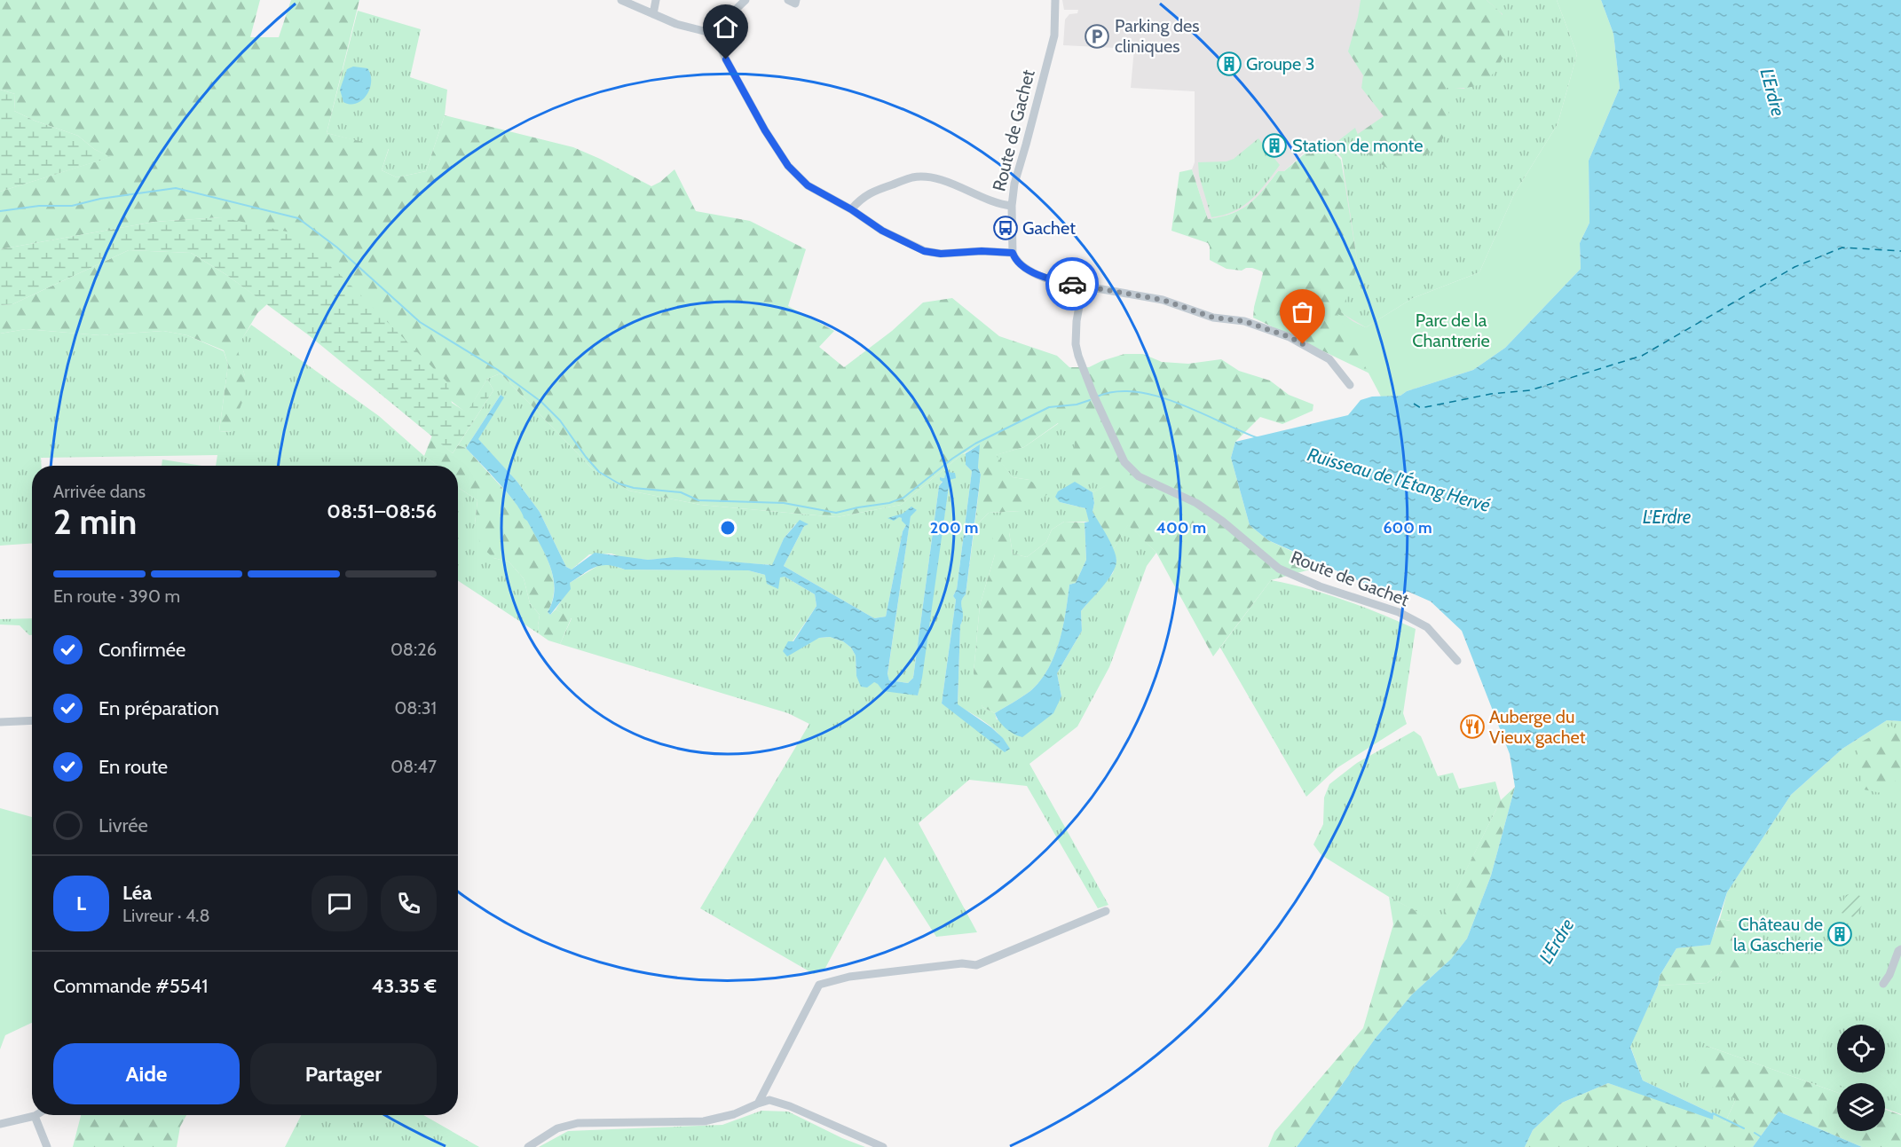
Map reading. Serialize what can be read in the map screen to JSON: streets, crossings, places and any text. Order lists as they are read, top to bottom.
{
  "streets": {
    "street": ["Route de Gachet"]
  },
  "water": ["L'Erdre", "Ruisseau de l'Étang Hervé"],
  "parks": ["Parc de la Chantrerie"],
  "places": {
    "parking": ["Parking des cliniques"],
    "building": ["Groupe 3", "Station de monte", "Château de la Gascherie"],
    "bus stop": ["Gachet"],
    "restaurant": ["Auberge du Vieux gachet"]
  },
  "page": {
    "heading": ["2 min", "Arrivée dans", "08:51–08:56"],
    "panel": [
      "Léa",
      "Livreur · 4.8",
      "Commande #5541",
      "43.35 €"
    ],
    "bar": "En route · 390 m",
    "list": [
      ["Confirmée", "08:26"],
      ["En préparation", "08:31"],
      ["En route", "08:47"],
      "Livrée"
    ],
    "round": "L",
    "buttons": ["Aide", "Partager"]
  },
  "rings": ["200 m", "400 m", "600 m"]
}
